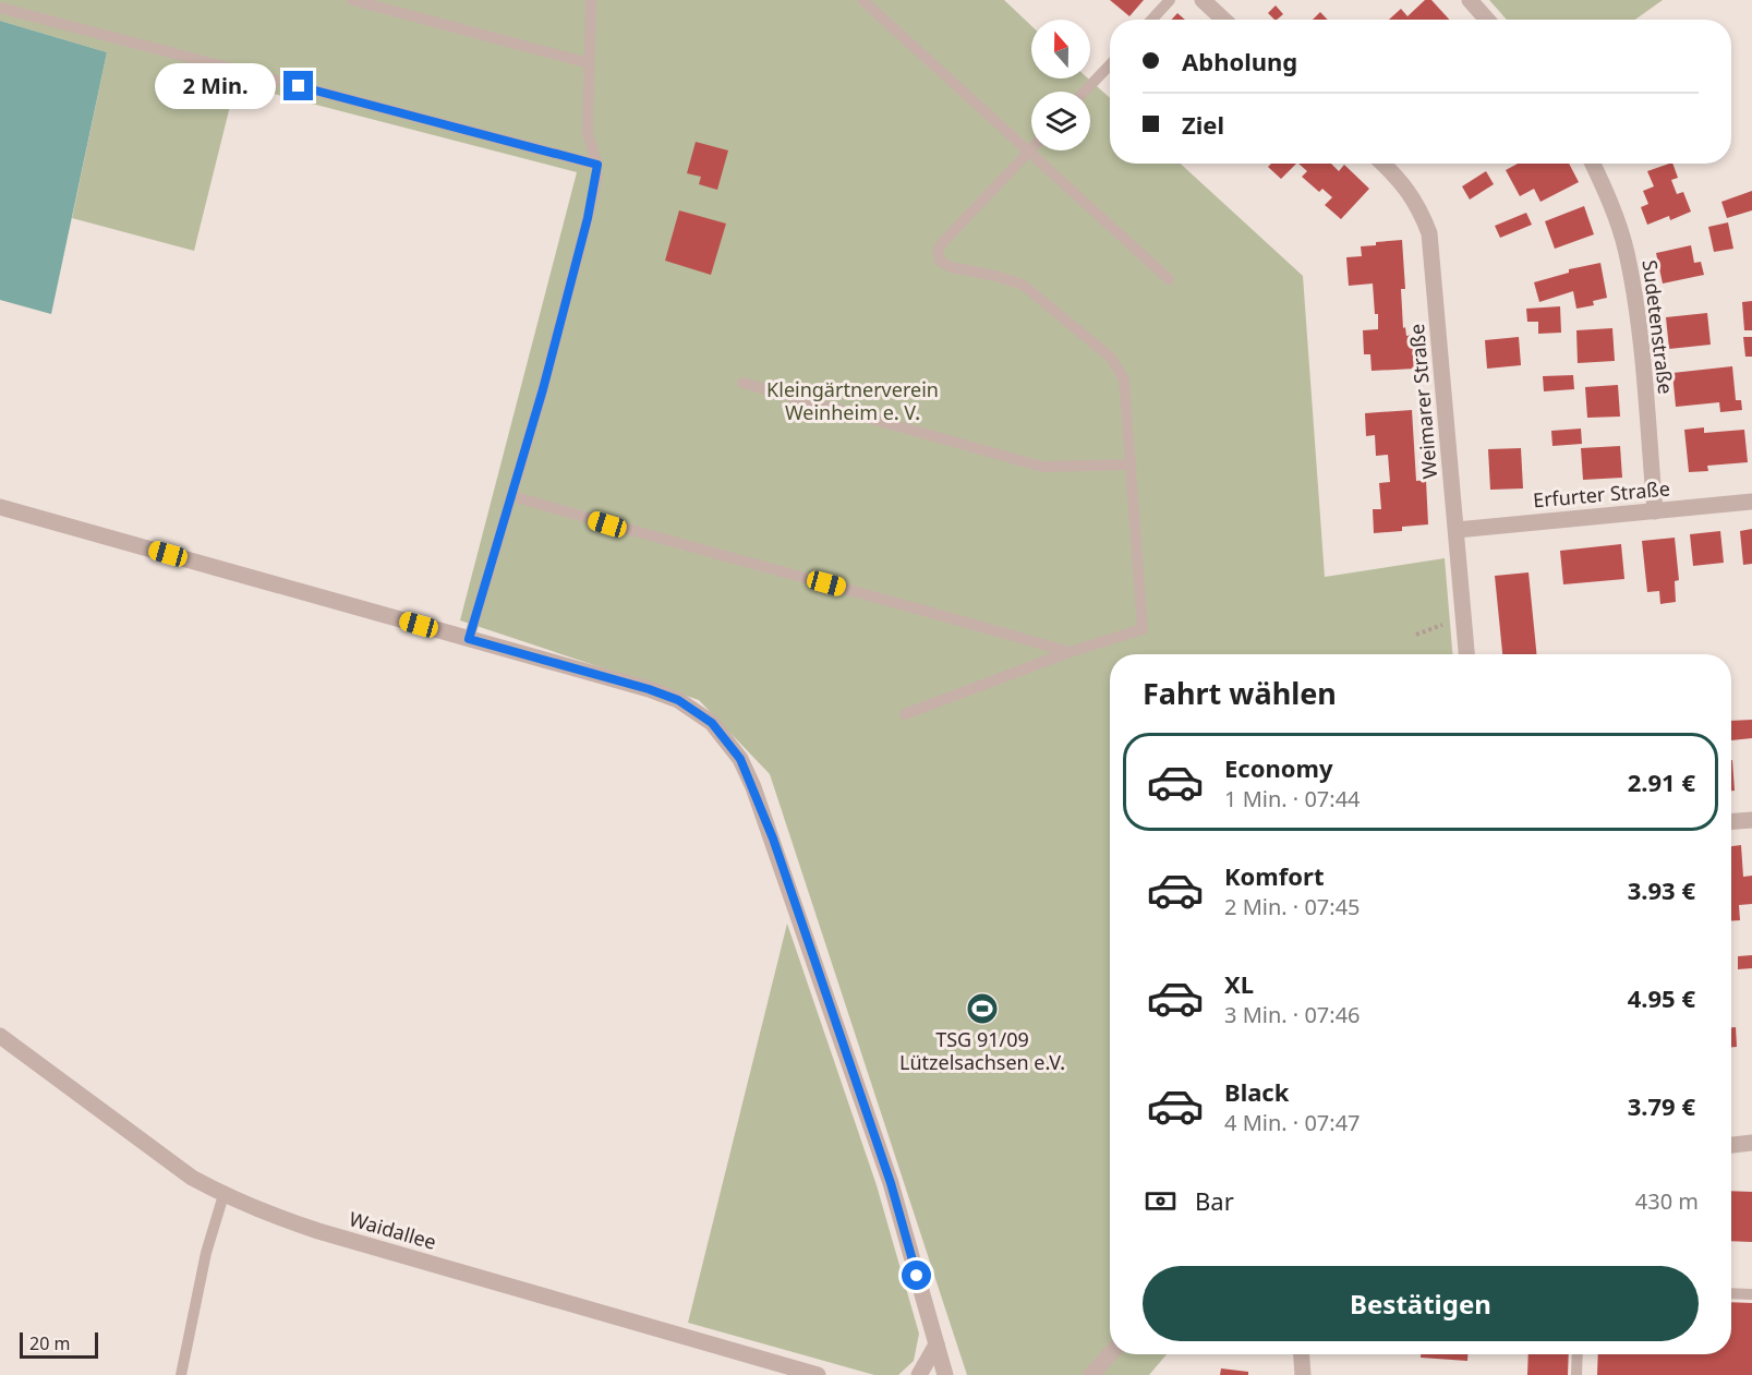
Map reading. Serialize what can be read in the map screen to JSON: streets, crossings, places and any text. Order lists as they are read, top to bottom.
{
  "streets": {
    "street": [
      "Sudetenstraße",
      "Weimarer Straße",
      "Erfurter Straße",
      "Waidallee"
    ]
  },
  "crossings": [
    ["Sudetenstraße", "Erfurter Straße"],
    ["Weimarer Straße", "Erfurter Straße"]
  ],
  "parks": ["Kleingärtnerverein Weinheim e. V."],
  "places": {
    "sports": ["TSG 91/09 Lützelsachsen e.V."]
  },
  "scale_bar": "20 m",
  "north": "top",
  "page": {
    "banner": ["Abholung", "Ziel"],
    "bubble": "2 Min.",
    "heading": "Fahrt wählen",
    "list": [
      {
        "name": "Economy",
        "note": "1 Min. · 07:44",
        "value": "2.91 €"
      },
      {
        "name": "Komfort",
        "note": "2 Min. · 07:45",
        "value": "3.93 €"
      },
      {
        "name": "XL",
        "note": "3 Min. · 07:46",
        "value": "4.95 €"
      },
      {
        "name": "Black",
        "note": "4 Min. · 07:47",
        "value": "3.79 €"
      }
    ],
    "pay": ["Bar", "430 m"],
    "buttons": "Bestätigen",
    "scale": "20 m"
  }
}
